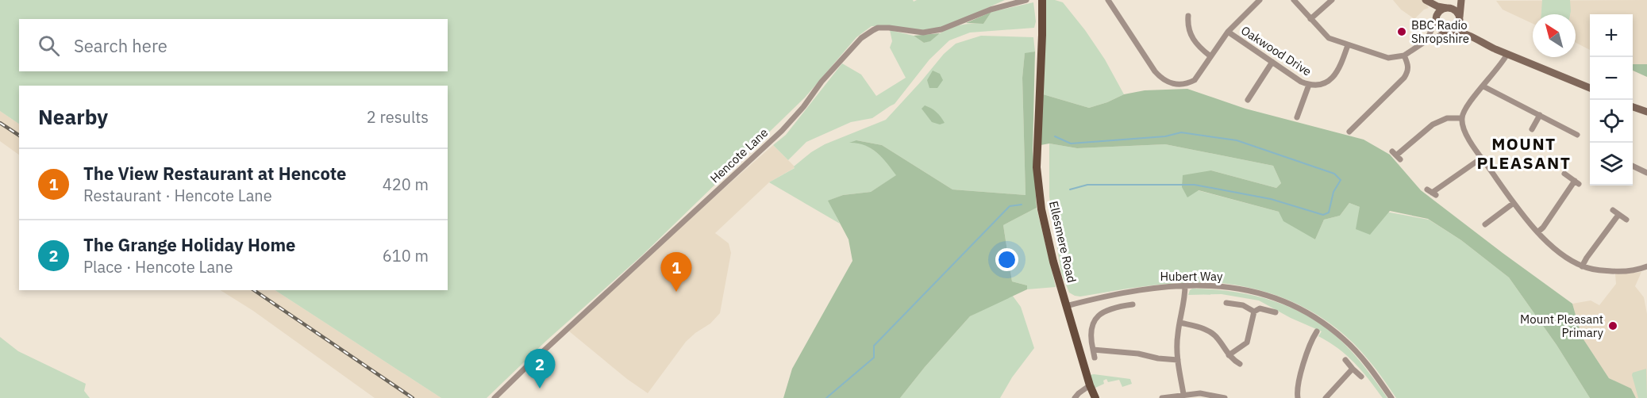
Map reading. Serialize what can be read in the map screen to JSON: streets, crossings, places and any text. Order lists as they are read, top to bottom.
{
  "streets": {
    "main road": ["Ellesmere Road"],
    "street": ["Oakwood Drive", "Hencote Lane", "Hubert Way"]
  },
  "crossings": [
    ["Ellesmere Road", "Hubert Way"]
  ],
  "districts": ["MOUNT PLEASANT"],
  "places": ["BBC Radio Shropshire", "Mount Pleasant Primary"],
  "north": "top left",
  "page": {
    "map_buttons": ["+", "−"],
    "search": "Search here",
    "heading": ["Nearby", "2 results"],
    "list": [
      {
        "mark": "1",
        "name": "The View Restaurant at Hencote",
        "note": "Restaurant · Hencote Lane",
        "value": "420 m"
      },
      {
        "mark": "2",
        "name": "The Grange Holiday Home",
        "note": "Place · Hencote Lane",
        "value": "610 m"
      }
    ],
    "pins": ["1", "2"]
  }
}
